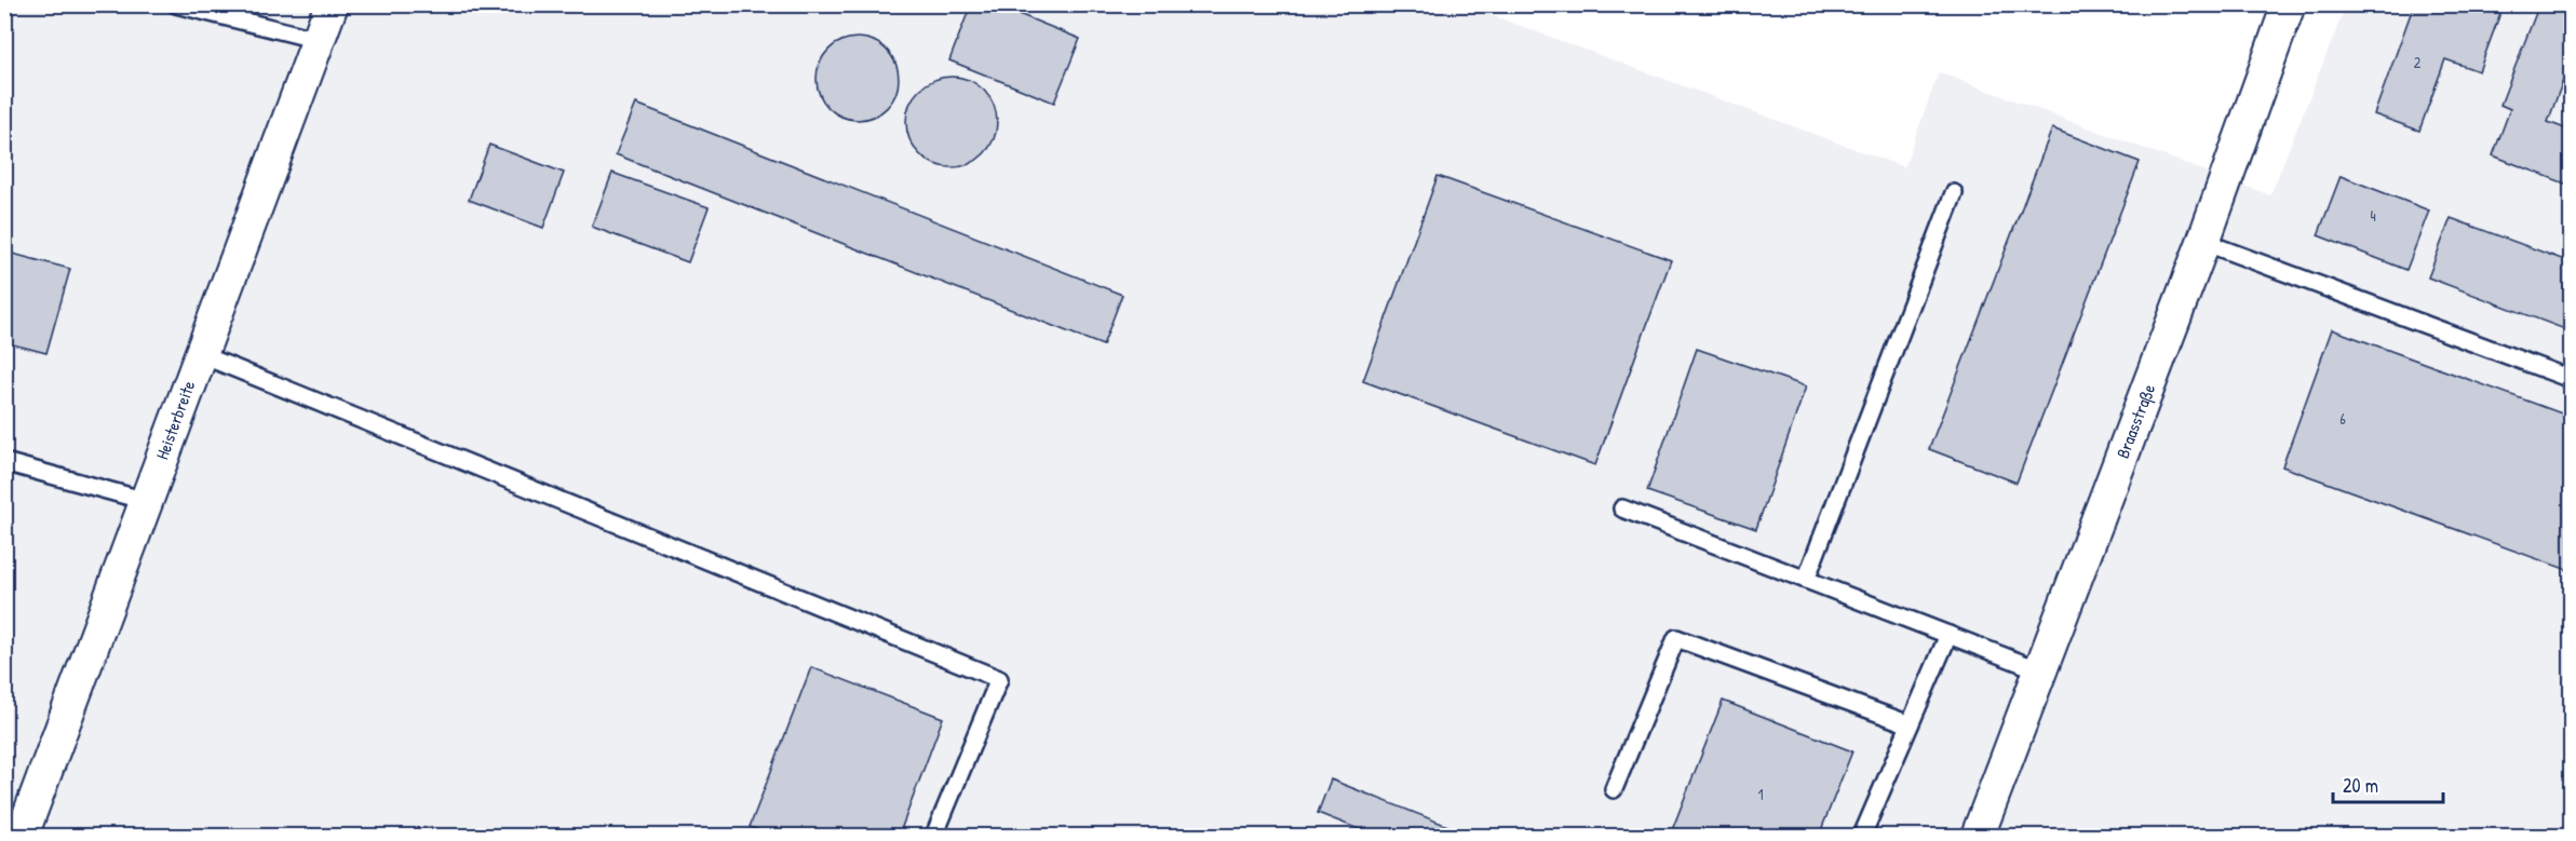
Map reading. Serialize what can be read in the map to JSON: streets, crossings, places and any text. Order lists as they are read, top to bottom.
{
  "streets": {
    "street": ["Heisterbreite", "Braasstraße"]
  },
  "house_numbers": [
    "2",
    "4",
    "6",
    "1"
  ],
  "scale_bar": "20 m"
}
